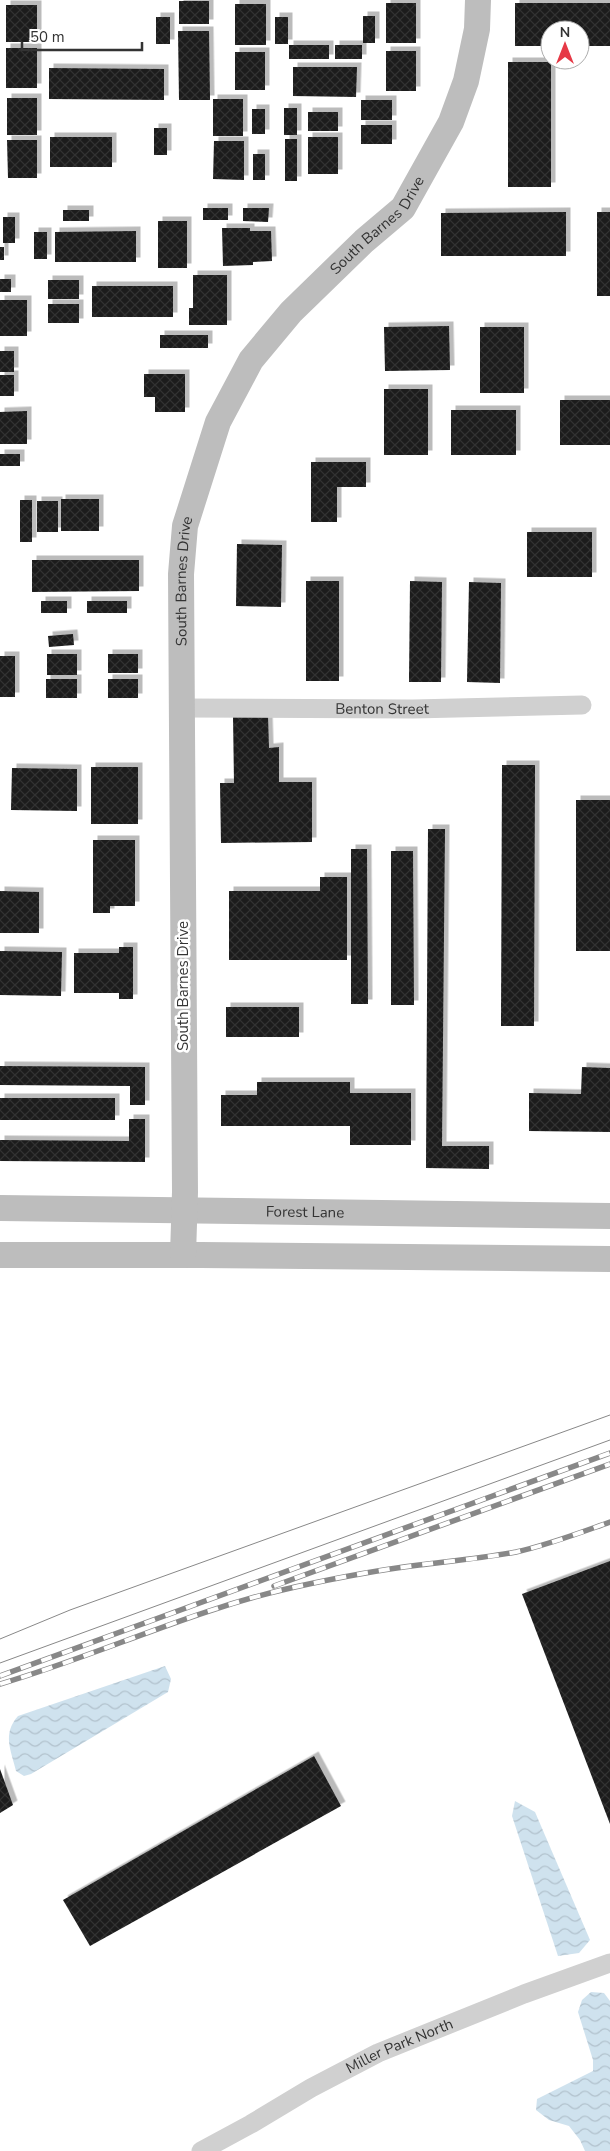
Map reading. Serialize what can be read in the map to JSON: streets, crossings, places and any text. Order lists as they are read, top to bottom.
{
  "streets": {
    "street": [
      "South Barnes Drive",
      "Benton Street",
      "Forest Lane",
      "Miller Park North"
    ]
  },
  "crossings": [
    ["South Barnes Drive", "Benton Street"],
    ["South Barnes Drive", "Forest Lane"]
  ],
  "scale_bar": "50 m",
  "north": "top"
}
